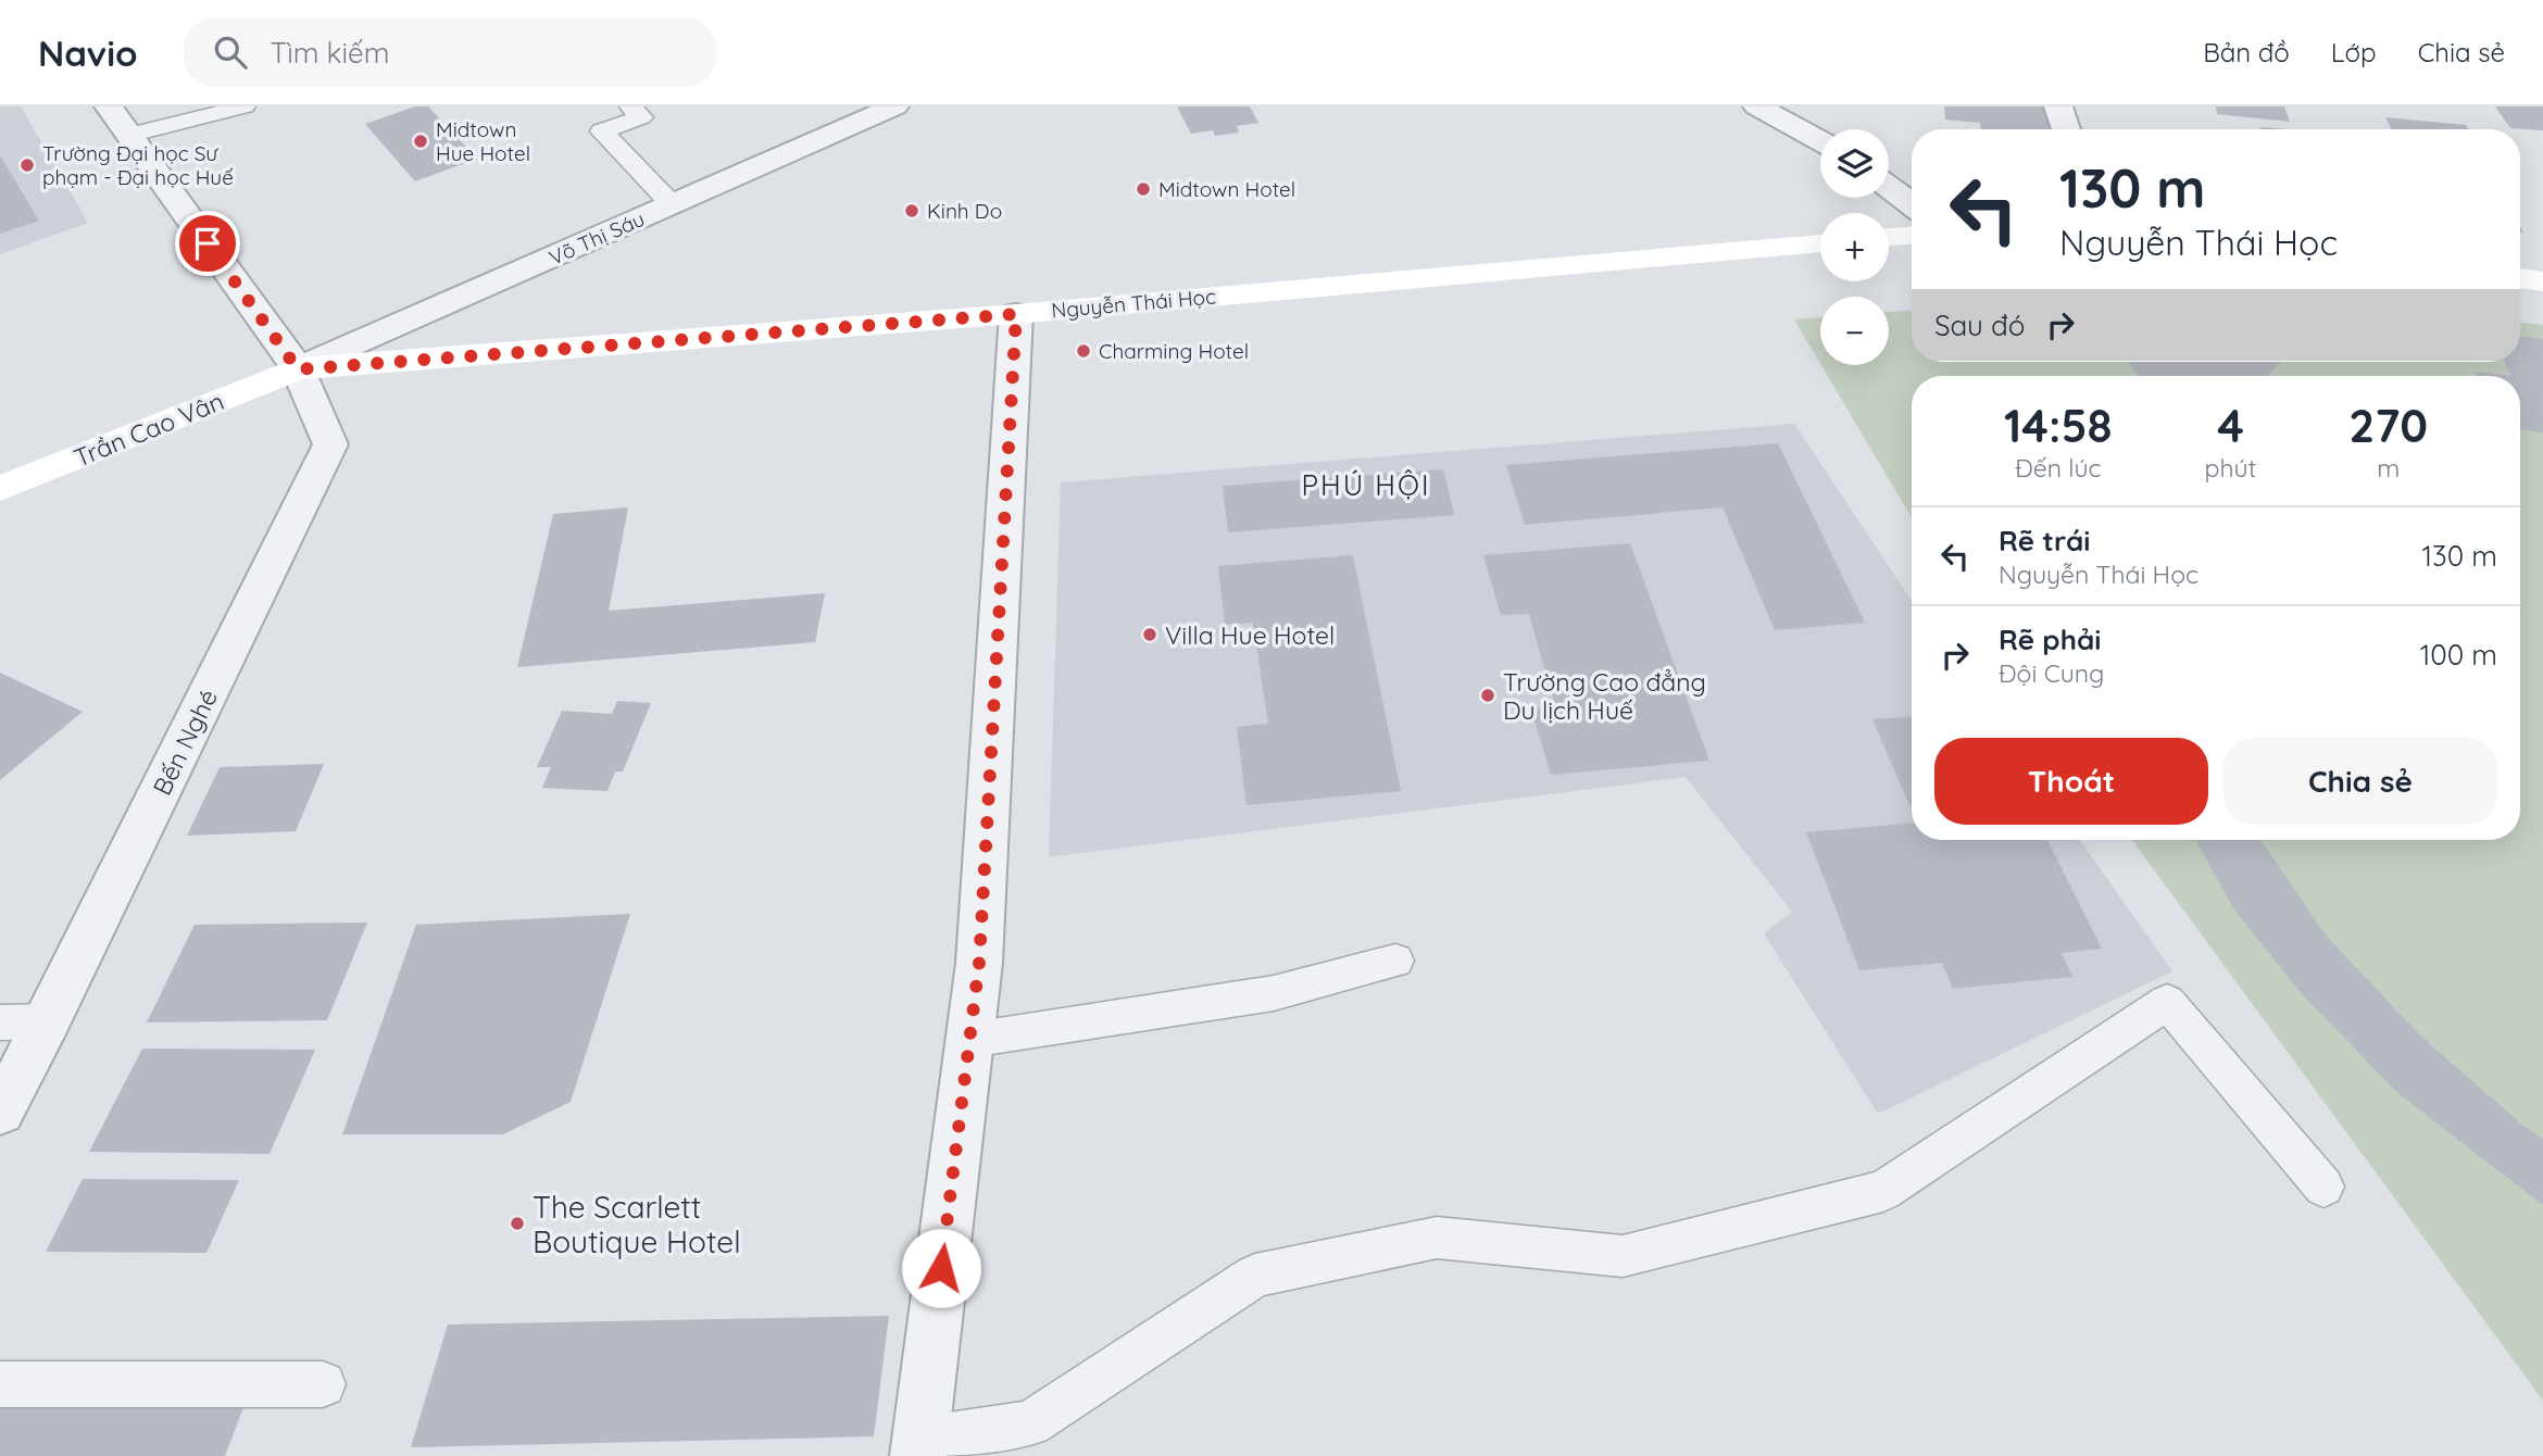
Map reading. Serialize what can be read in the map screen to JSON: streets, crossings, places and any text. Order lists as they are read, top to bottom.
{
  "streets": {
    "street": [
      "Võ Thị Sáu",
      "Nguyễn Thái Học",
      "Trần Cao Vân",
      "Bến Nghé"
    ]
  },
  "crossings": [
    ["Võ Thị Sáu", "Nguyễn Thái Học"],
    ["Võ Thị Sáu", "Trần Cao Vân"],
    ["Võ Thị Sáu", "Bến Nghé"],
    ["Nguyễn Thái Học", "Trần Cao Vân"],
    ["Nguyễn Thái Học", "Bến Nghé"],
    ["Trần Cao Vân", "Bến Nghé"]
  ],
  "districts": ["PHÚ HỘI"],
  "places": [
    "Midtown Hue Hotel",
    "Trường Đại học Sư phạm - Đại học Huế",
    "Midtown Hotel",
    "Kinh Do",
    "Charming Hotel",
    "Villa Hue Hotel",
    "Trường Cao đẳng Du lịch Huế",
    "The Scarlett Boutique Hotel"
  ],
  "page": {
    "header": "Navio",
    "search": "Tìm kiếm",
    "nav": ["Bản đồ", "Lớp", "Chia sẻ"],
    "map_buttons": ["+", "−"],
    "turn": ["130 m", "Nguyễn Thái Học"],
    "then": "Sau đó",
    "eta": [
      "14:58",
      "Đến lúc",
      "4",
      "phút",
      "270",
      "m"
    ],
    "list": [
      {
        "name": "Rẽ trái",
        "note": "Nguyễn Thái Học",
        "value": "130 m"
      },
      {
        "name": "Rẽ phải",
        "note": "Đội Cung",
        "value": "100 m"
      }
    ],
    "buttons": ["Thoát", "Chia sẻ"]
  }
}
